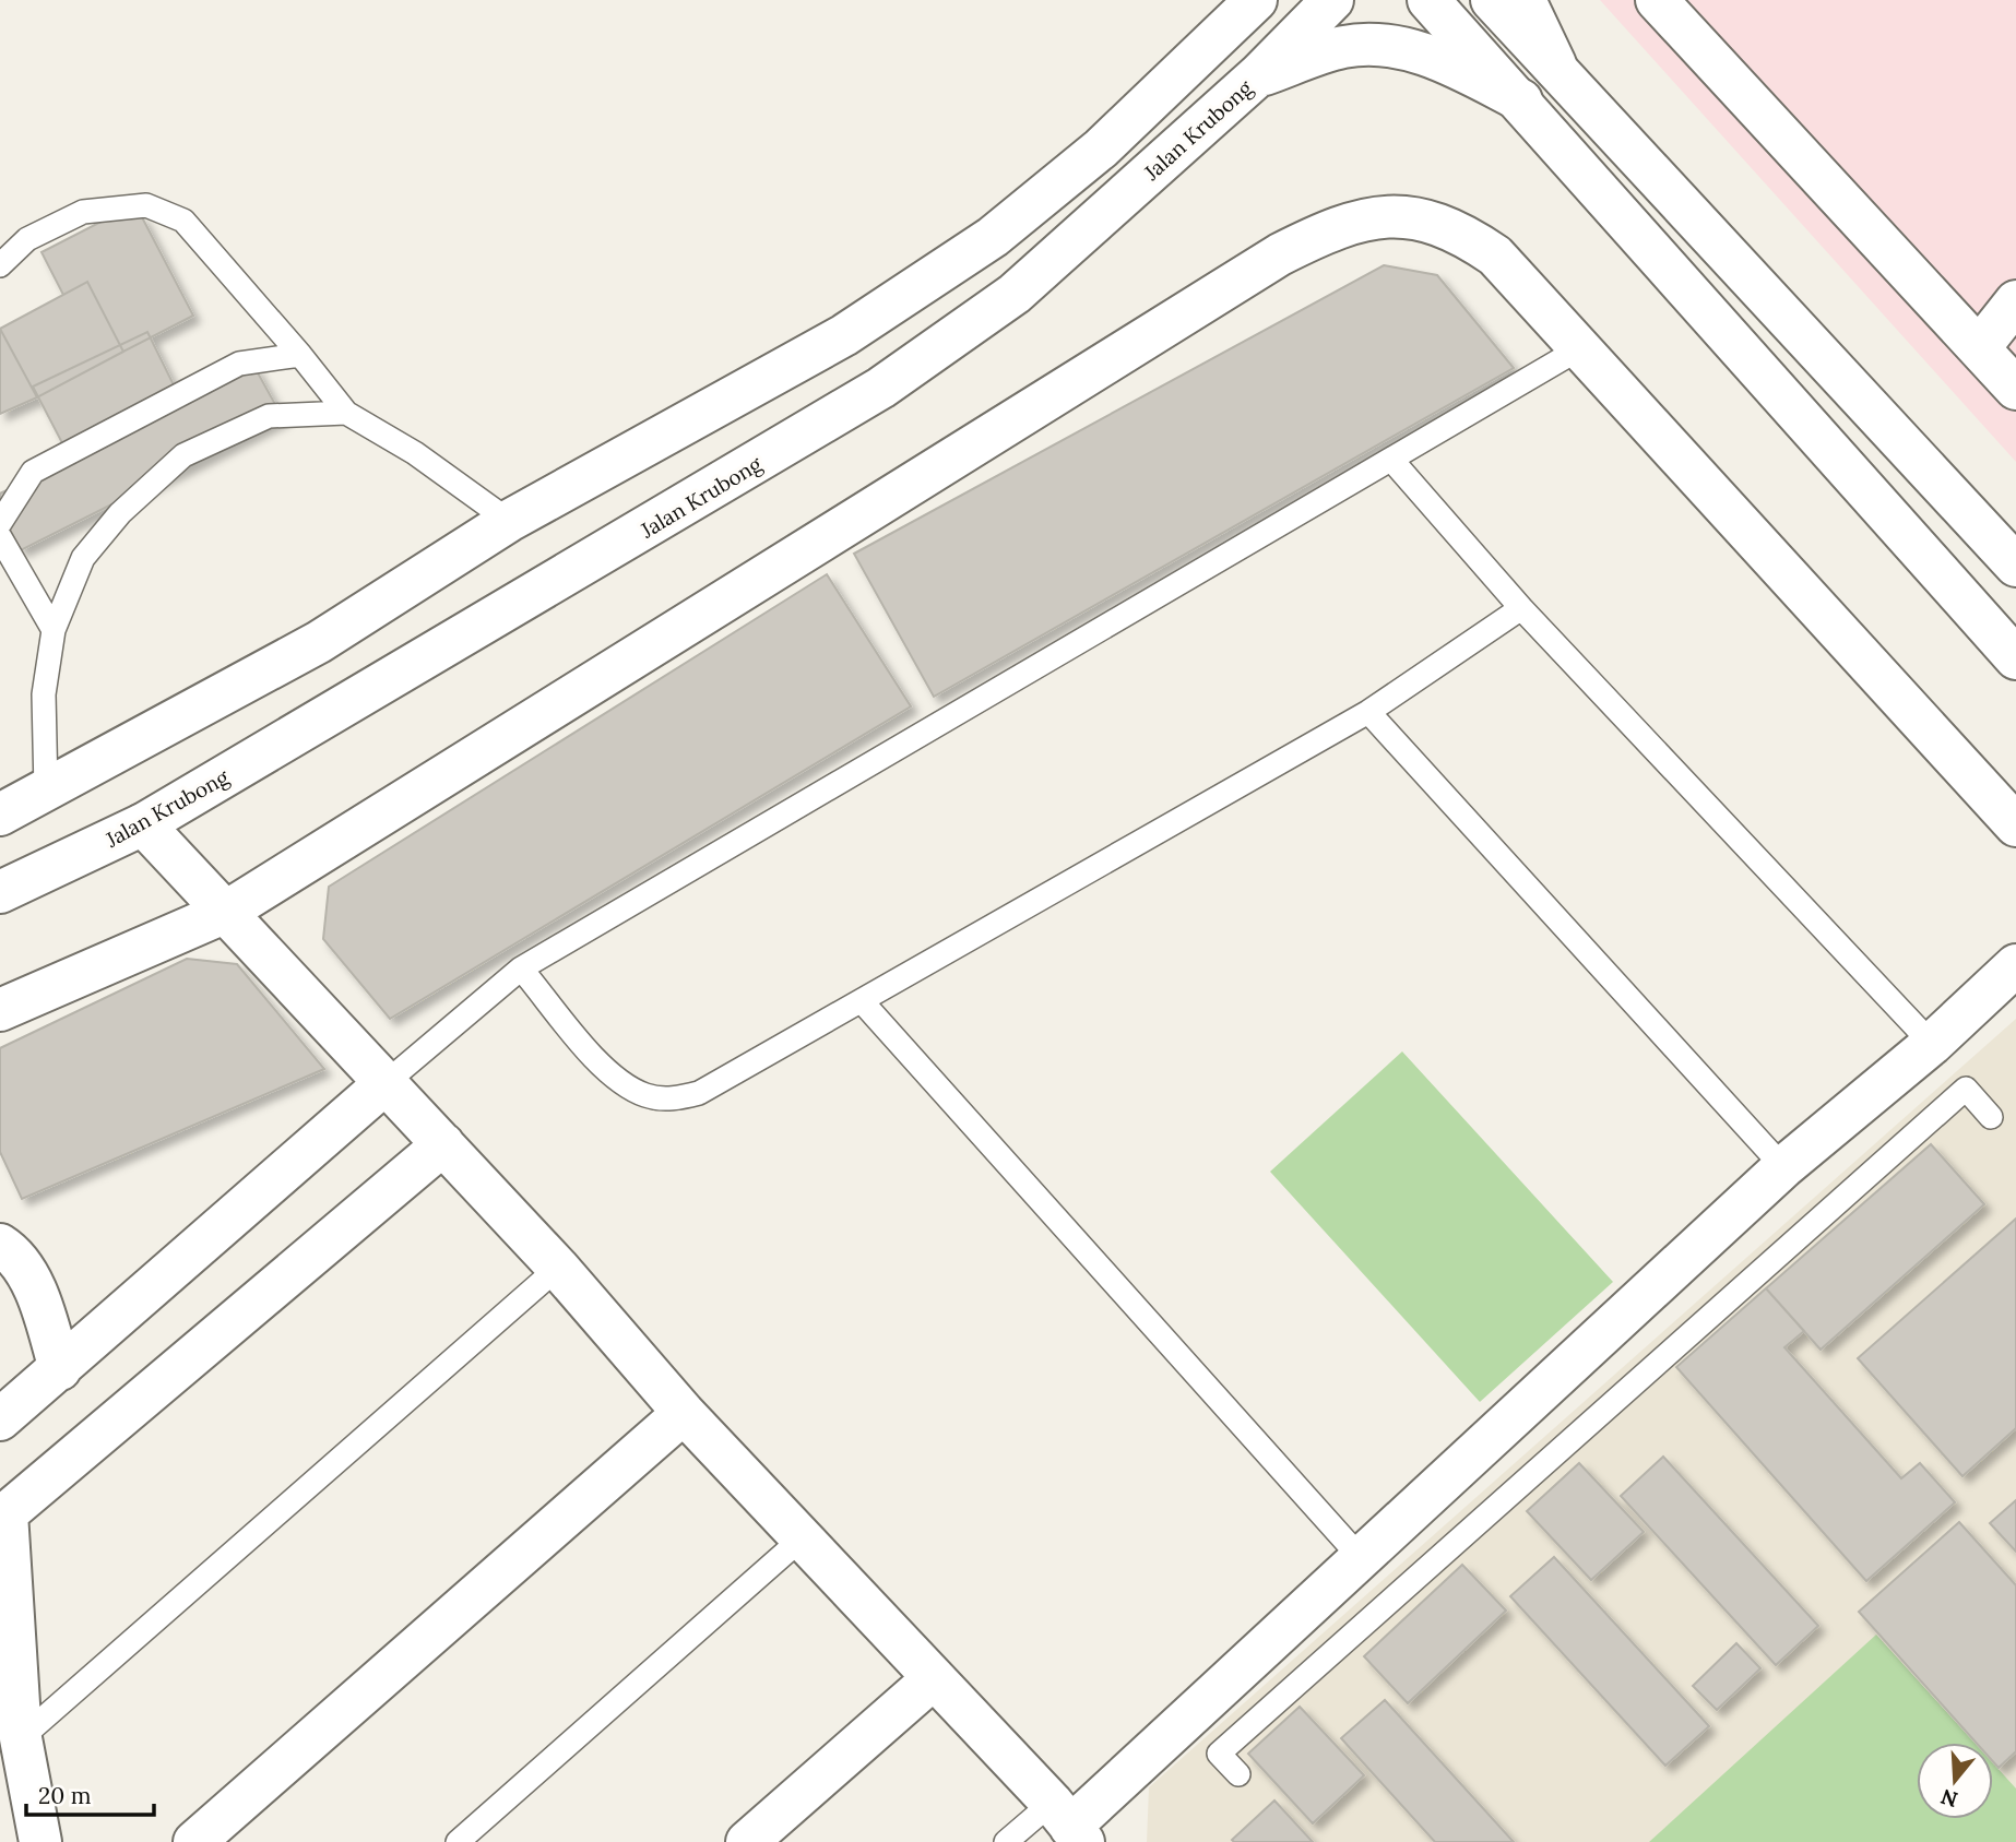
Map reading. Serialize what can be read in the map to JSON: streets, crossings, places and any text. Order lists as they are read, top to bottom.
{
  "streets": {
    "street": ["Jalan Krubong"]
  },
  "scale_bar": "20 m",
  "north": "bottom"
}
